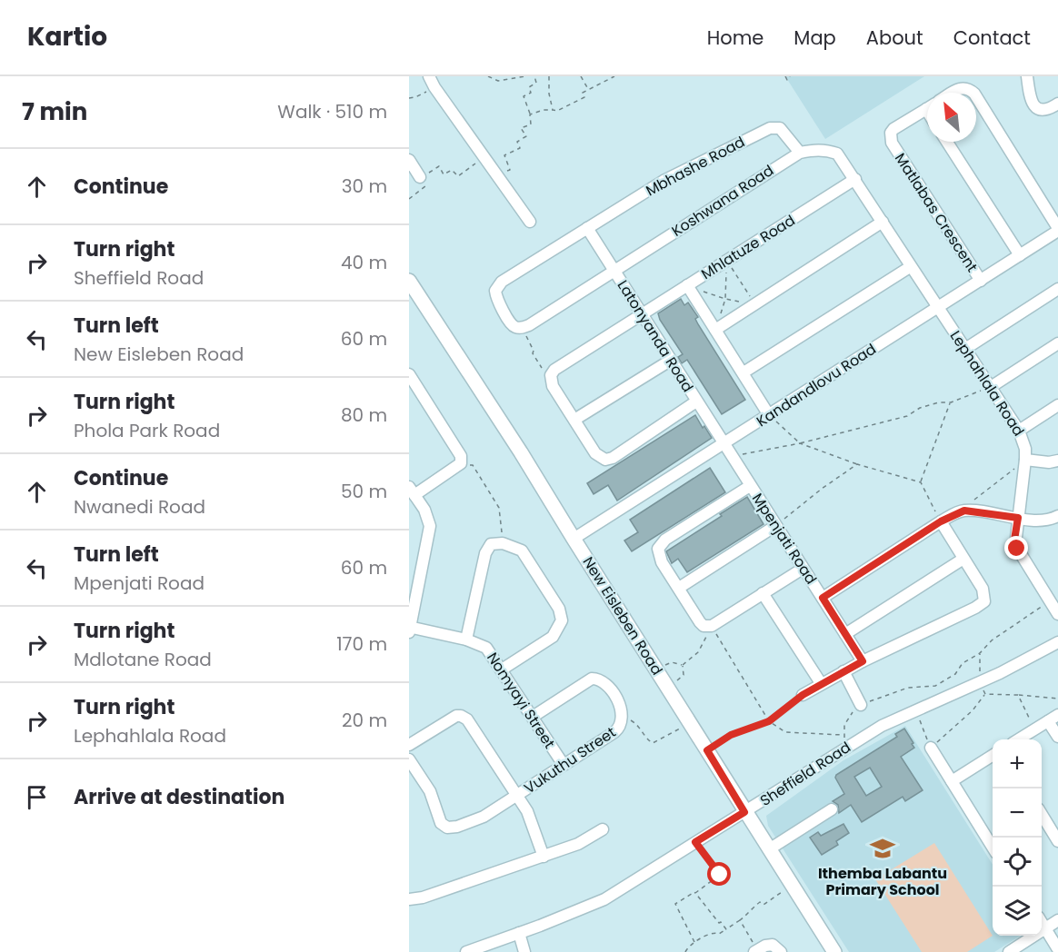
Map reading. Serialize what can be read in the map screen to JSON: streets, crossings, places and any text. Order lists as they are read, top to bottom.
{
  "streets": {
    "main road": ["New Eisleben Road"],
    "street": [
      "Mbhashe Road",
      "Koshwana Road",
      "Matlabas Crescent",
      "Mhlatuze Road",
      "Latonyanda Road",
      "Lephahlala Road",
      "Kandandlovu Road",
      "Mpenjati Road",
      "Nomyayi Street",
      "Vukuthu Street",
      "Sheffield Road"
    ]
  },
  "crossings": [
    ["Mbhashe Road", "Koshwana Road"],
    ["Mbhashe Road", "Latonyanda Road"],
    ["Koshwana Road", "Latonyanda Road"],
    ["Koshwana Road", "Lephahlala Road"],
    ["Matlabas Crescent", "Kandandlovu Road"],
    ["Mhlatuze Road", "Latonyanda Road"],
    ["Mhlatuze Road", "Lephahlala Road"],
    ["Latonyanda Road", "Kandandlovu Road"],
    ["Latonyanda Road", "Mpenjati Road"],
    ["Lephahlala Road", "Kandandlovu Road"],
    ["Kandandlovu Road", "Mpenjati Road"],
    ["Kandandlovu Road", "New Eisleben Road"],
    ["New Eisleben Road", "Sheffield Road"],
    ["Nomyayi Street", "Vukuthu Street"]
  ],
  "places": {
    "school or university": ["Ithemba Labantu Primary School"]
  },
  "north": "top left",
  "page": {
    "header": "Kartio",
    "nav": [
      "Home",
      "Map",
      "About",
      "Contact"
    ],
    "heading": ["7 min", "Walk · 510 m"],
    "list": [
      ["Continue", "30 m"],
      ["Turn right", "Sheffield Road", "40 m"],
      ["Turn left", "New Eisleben Road", "60 m"],
      ["Turn right", "Phola Park Road", "80 m"],
      ["Continue", "Nwanedi Road", "50 m"],
      ["Turn left", "Mpenjati Road", "60 m"],
      ["Turn right", "Mdlotane Road", "170 m"],
      ["Turn right", "Lephahlala Road", "20 m"],
      "Arrive at destination"
    ],
    "map_buttons": ["+", "−"]
  }
}
